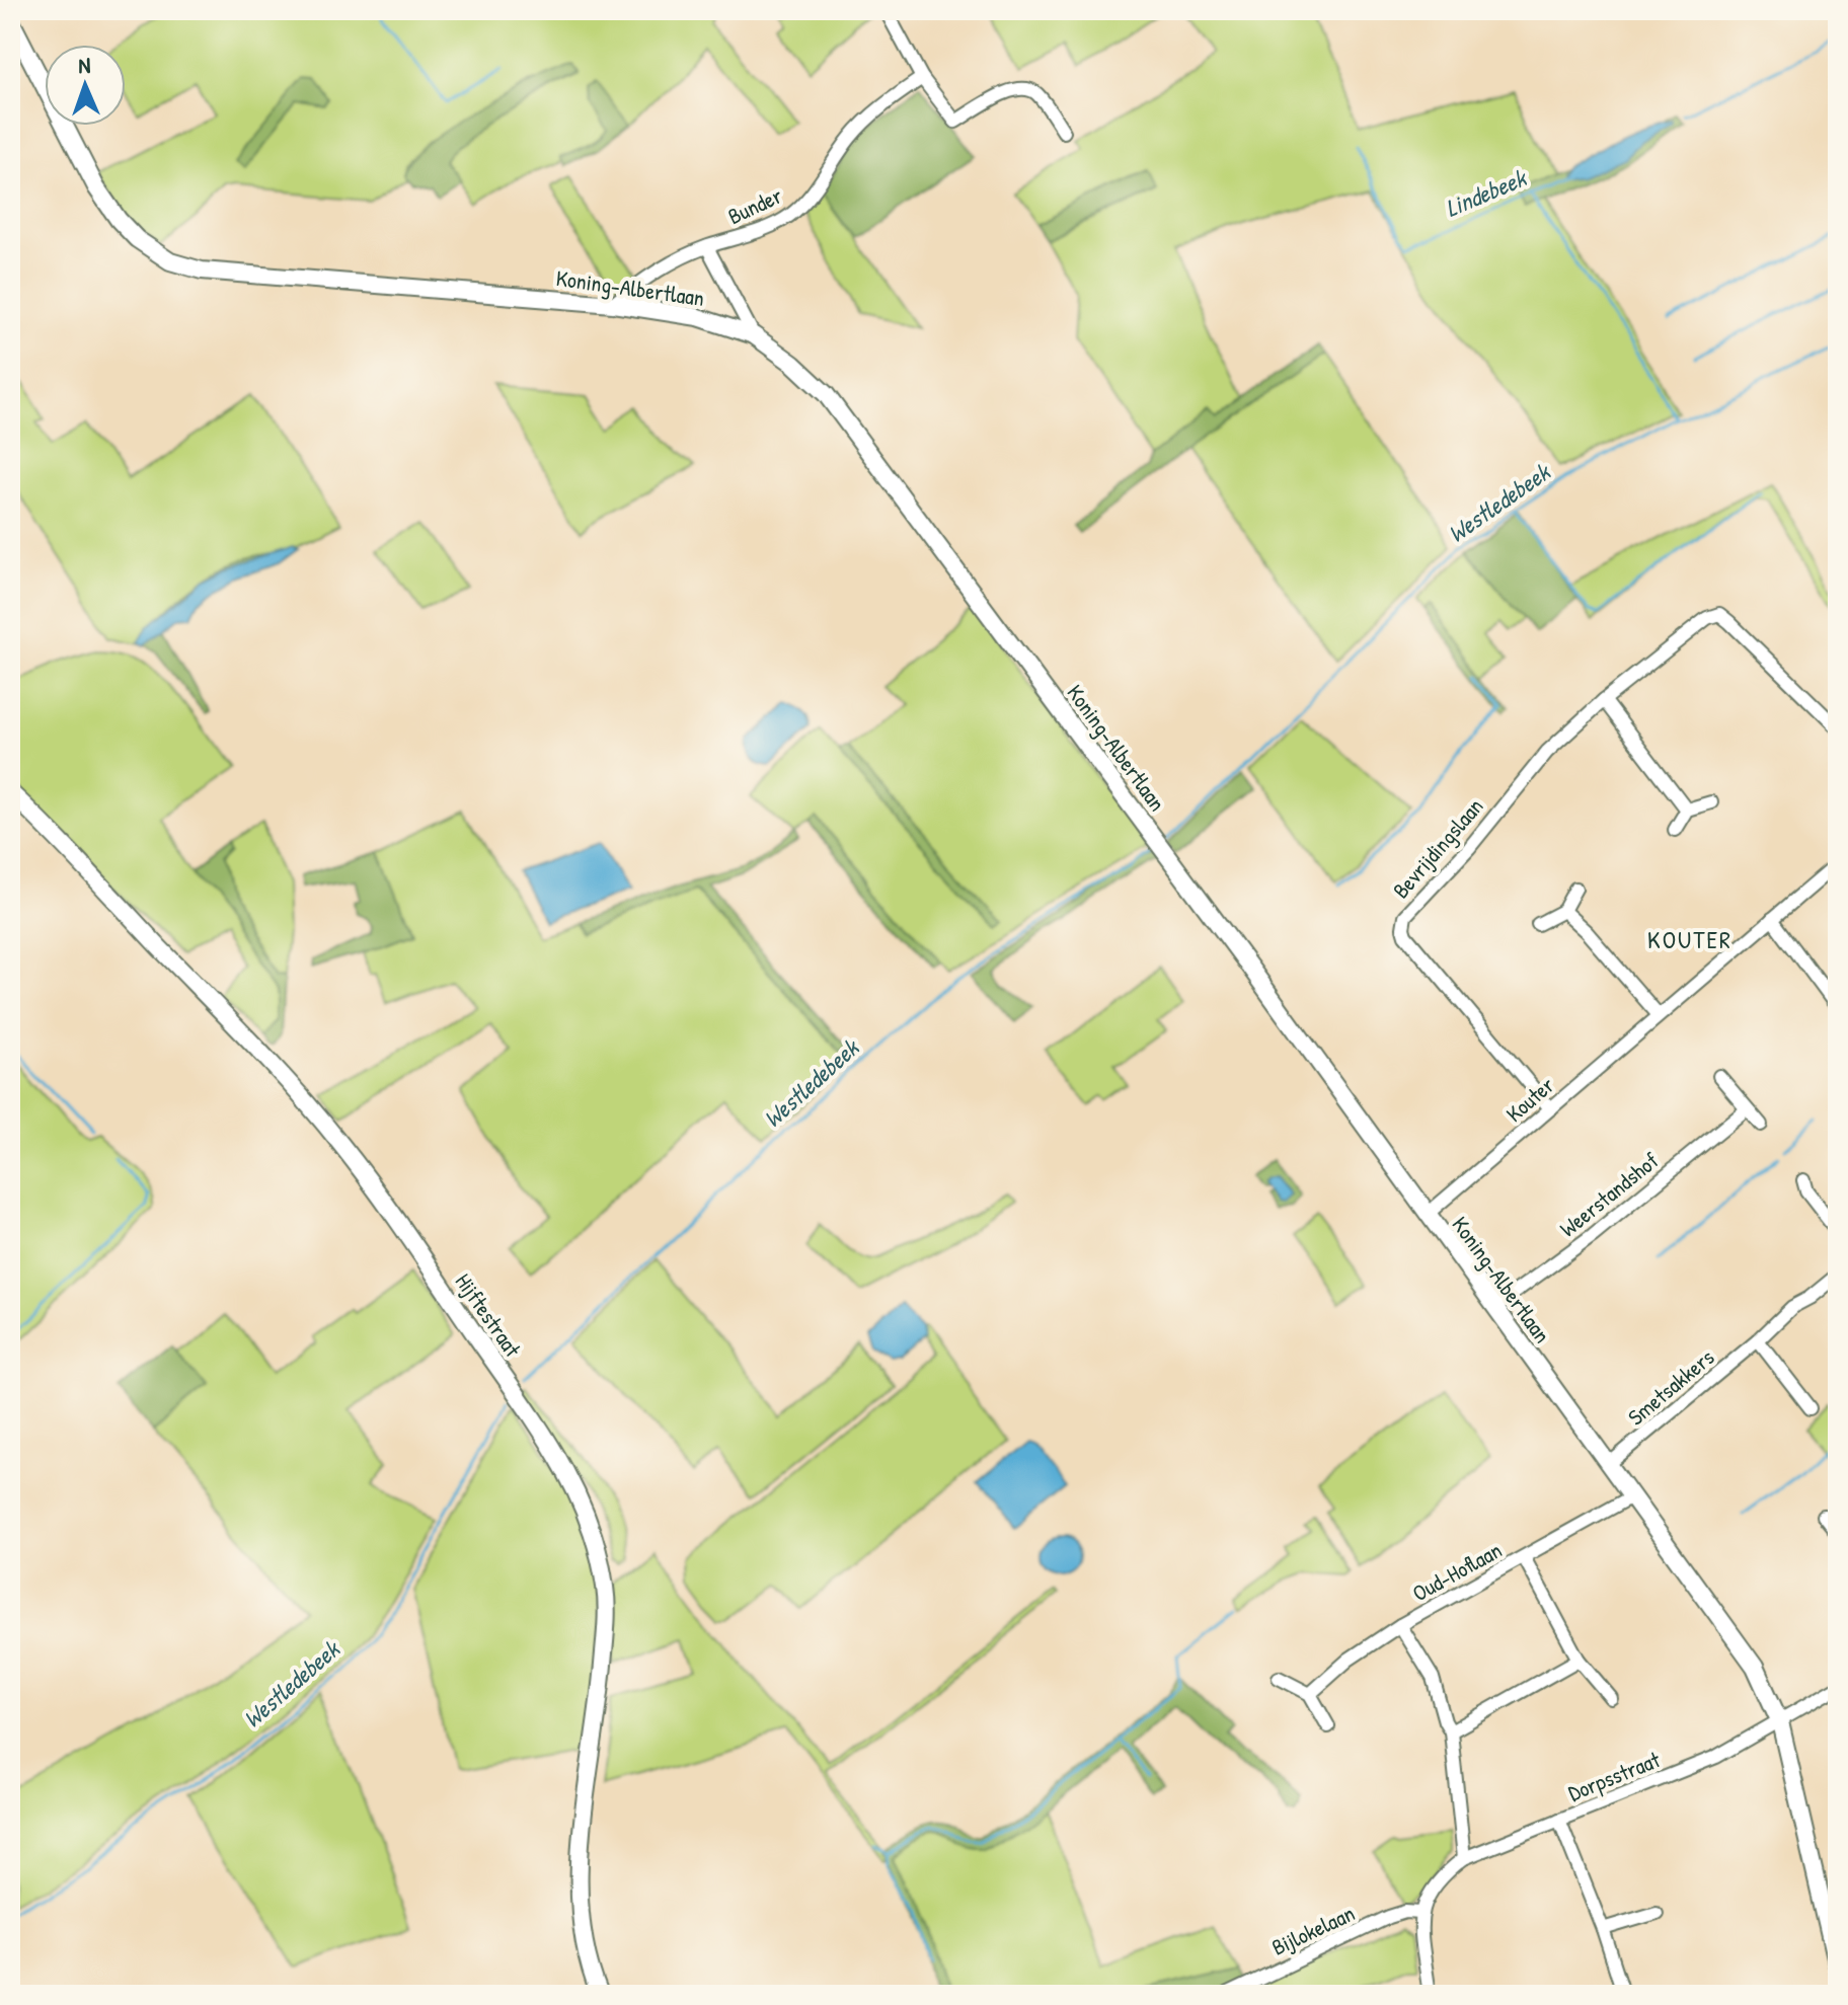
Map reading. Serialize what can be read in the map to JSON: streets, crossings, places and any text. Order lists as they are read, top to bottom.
{
  "streets": {
    "street": [
      "Bunder",
      "Koning-Albertlaan",
      "Bevrijdingslaan",
      "Kouter",
      "Weerstandshof",
      "Hijftestraat",
      "Smetsakkers",
      "Oud-Hoflaan",
      "Dorpsstraat",
      "Bijlokelaan"
    ]
  },
  "crossings": [
    ["Bunder", "Koning-Albertlaan"],
    ["Koning-Albertlaan", "Kouter"],
    ["Koning-Albertlaan", "Weerstandshof"],
    ["Koning-Albertlaan", "Smetsakkers"],
    ["Koning-Albertlaan", "Oud-Hoflaan"],
    ["Koning-Albertlaan", "Dorpsstraat"],
    ["Bevrijdingslaan", "Kouter"],
    ["Dorpsstraat", "Bijlokelaan"]
  ],
  "districts": ["KOUTER"],
  "water": ["Lindebeek", "Westledebeek"],
  "north": "top"
}
